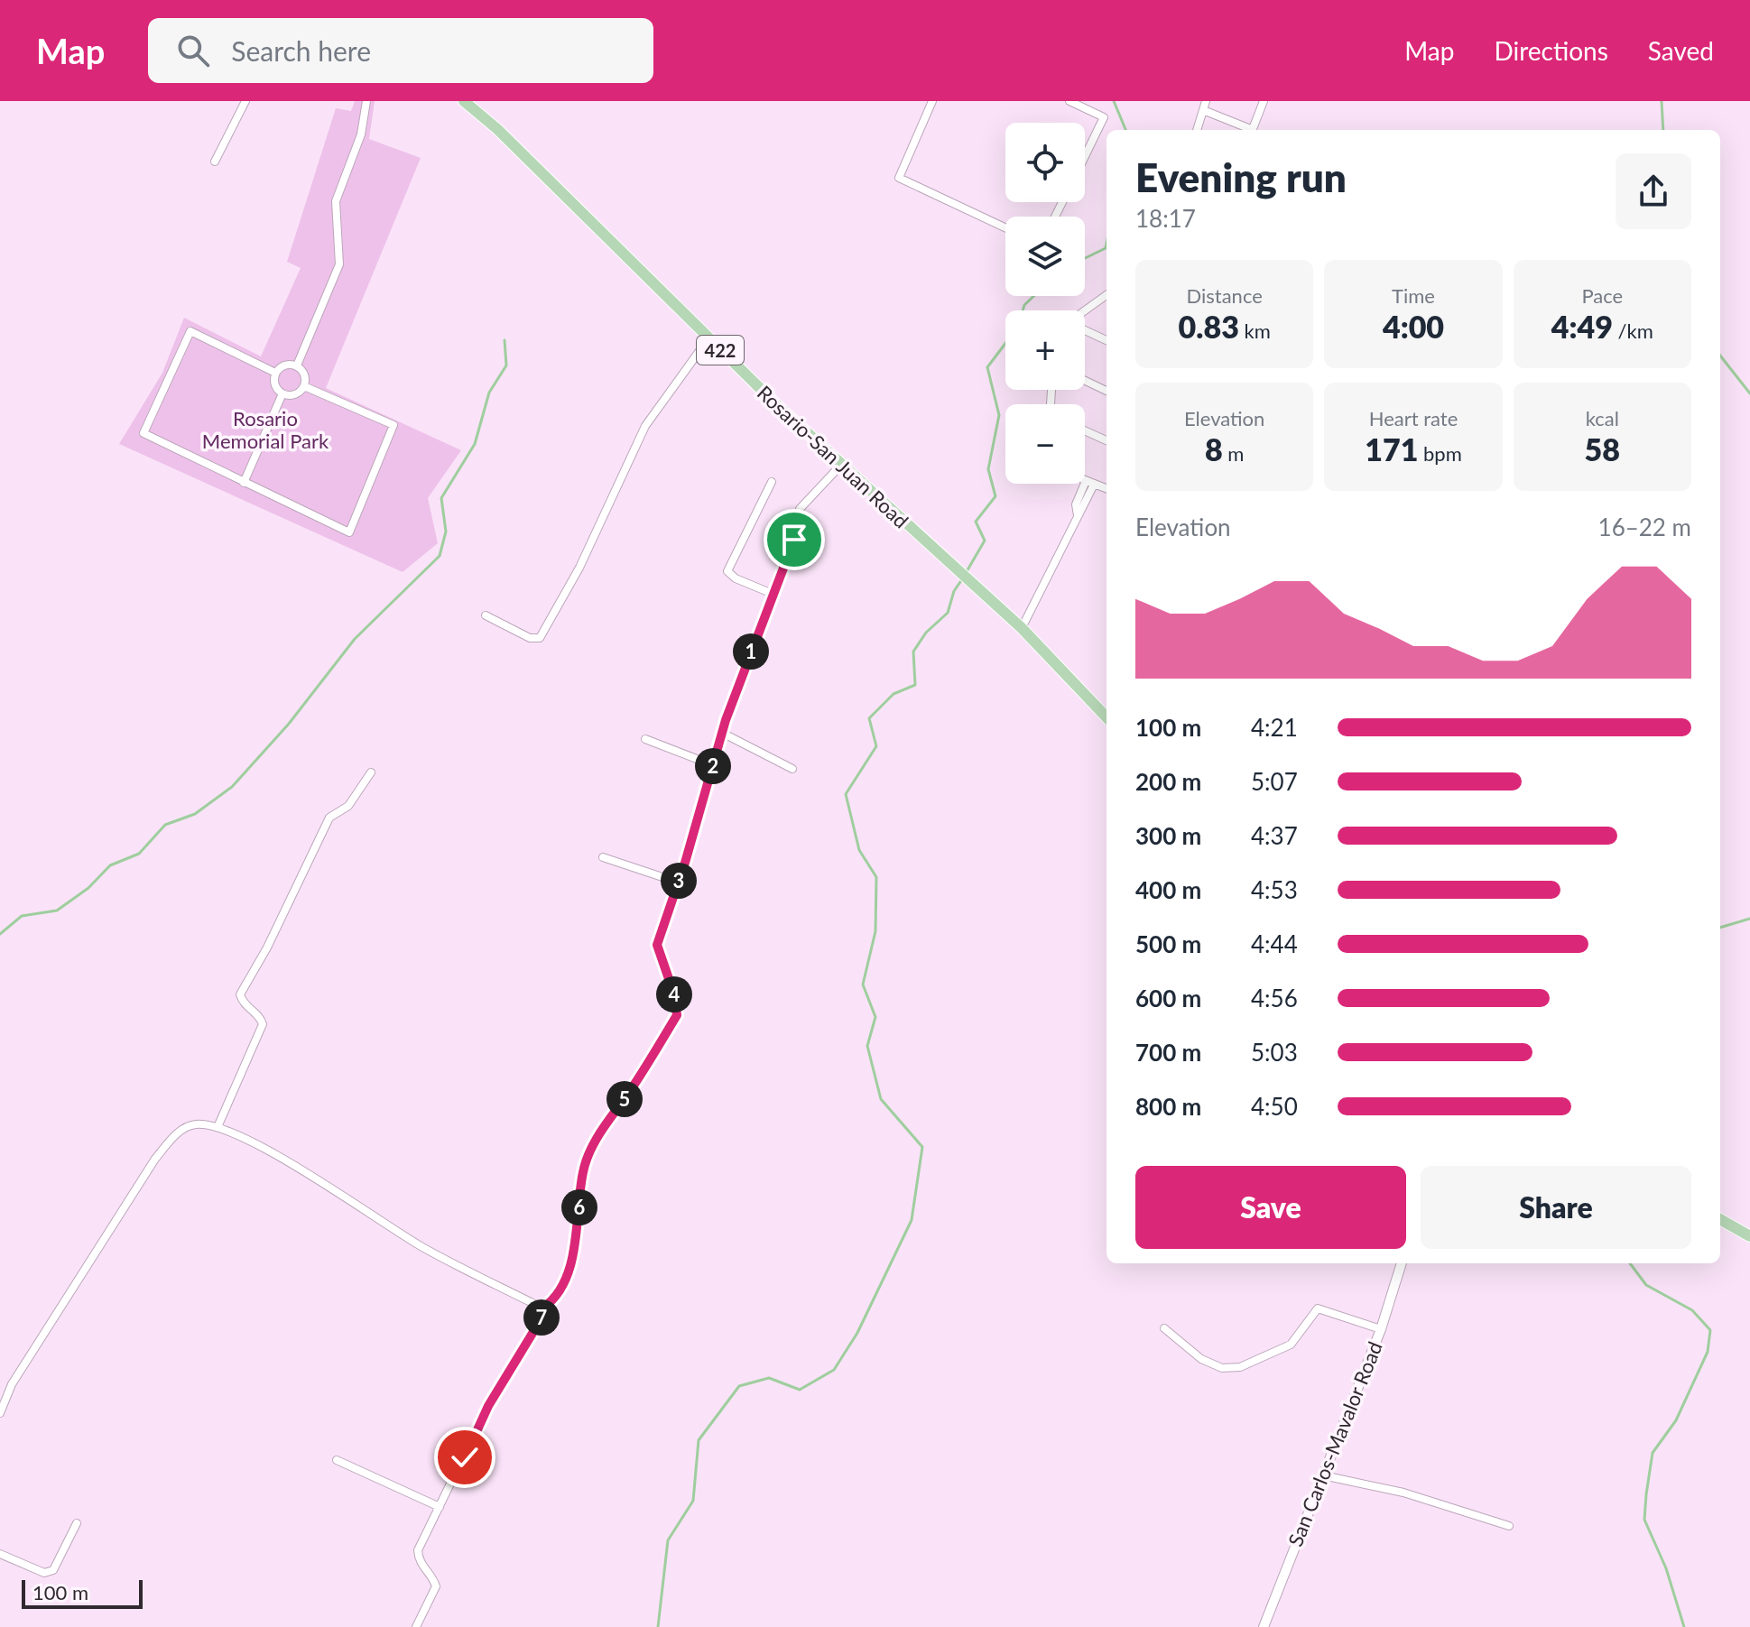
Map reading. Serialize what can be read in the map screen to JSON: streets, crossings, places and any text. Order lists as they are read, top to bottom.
{
  "streets": {
    "main road": ["422", "Rosario-San Juan Road"],
    "street": ["San Carlos-Mavalor Road"]
  },
  "parks": ["Rosario Memorial Park"],
  "scale_bar": "100 m",
  "page": {
    "header": "Map",
    "search": "Search here",
    "nav": ["Map", "Directions", "Saved"],
    "map_buttons": ["+", "−"],
    "heading": ["Evening run", "18:17"],
    "stats": [
      ["Distance", "0.83 km"],
      ["Time", "4:00"],
      ["Pace", "4:49 /km"],
      ["Elevation", "8 m"],
      ["Heart rate", "171 bpm"],
      ["kcal", "58"]
    ],
    "chart": ["Elevation", "16–22 m"],
    "pins": [
      "1",
      "2",
      "3",
      "4",
      "5",
      "6",
      "7"
    ],
    "list": [
      {
        "name": "100 m",
        "note": "4:21"
      },
      {
        "name": "200 m",
        "note": "5:07"
      },
      {
        "name": "300 m",
        "note": "4:37"
      },
      {
        "name": "400 m",
        "note": "4:53"
      },
      {
        "name": "500 m",
        "note": "4:44"
      },
      {
        "name": "600 m",
        "note": "4:56"
      },
      {
        "name": "700 m",
        "note": "5:03"
      },
      {
        "name": "800 m",
        "note": "4:50"
      }
    ],
    "buttons": ["Save", "Share"],
    "scale": "100 m"
  }
}
